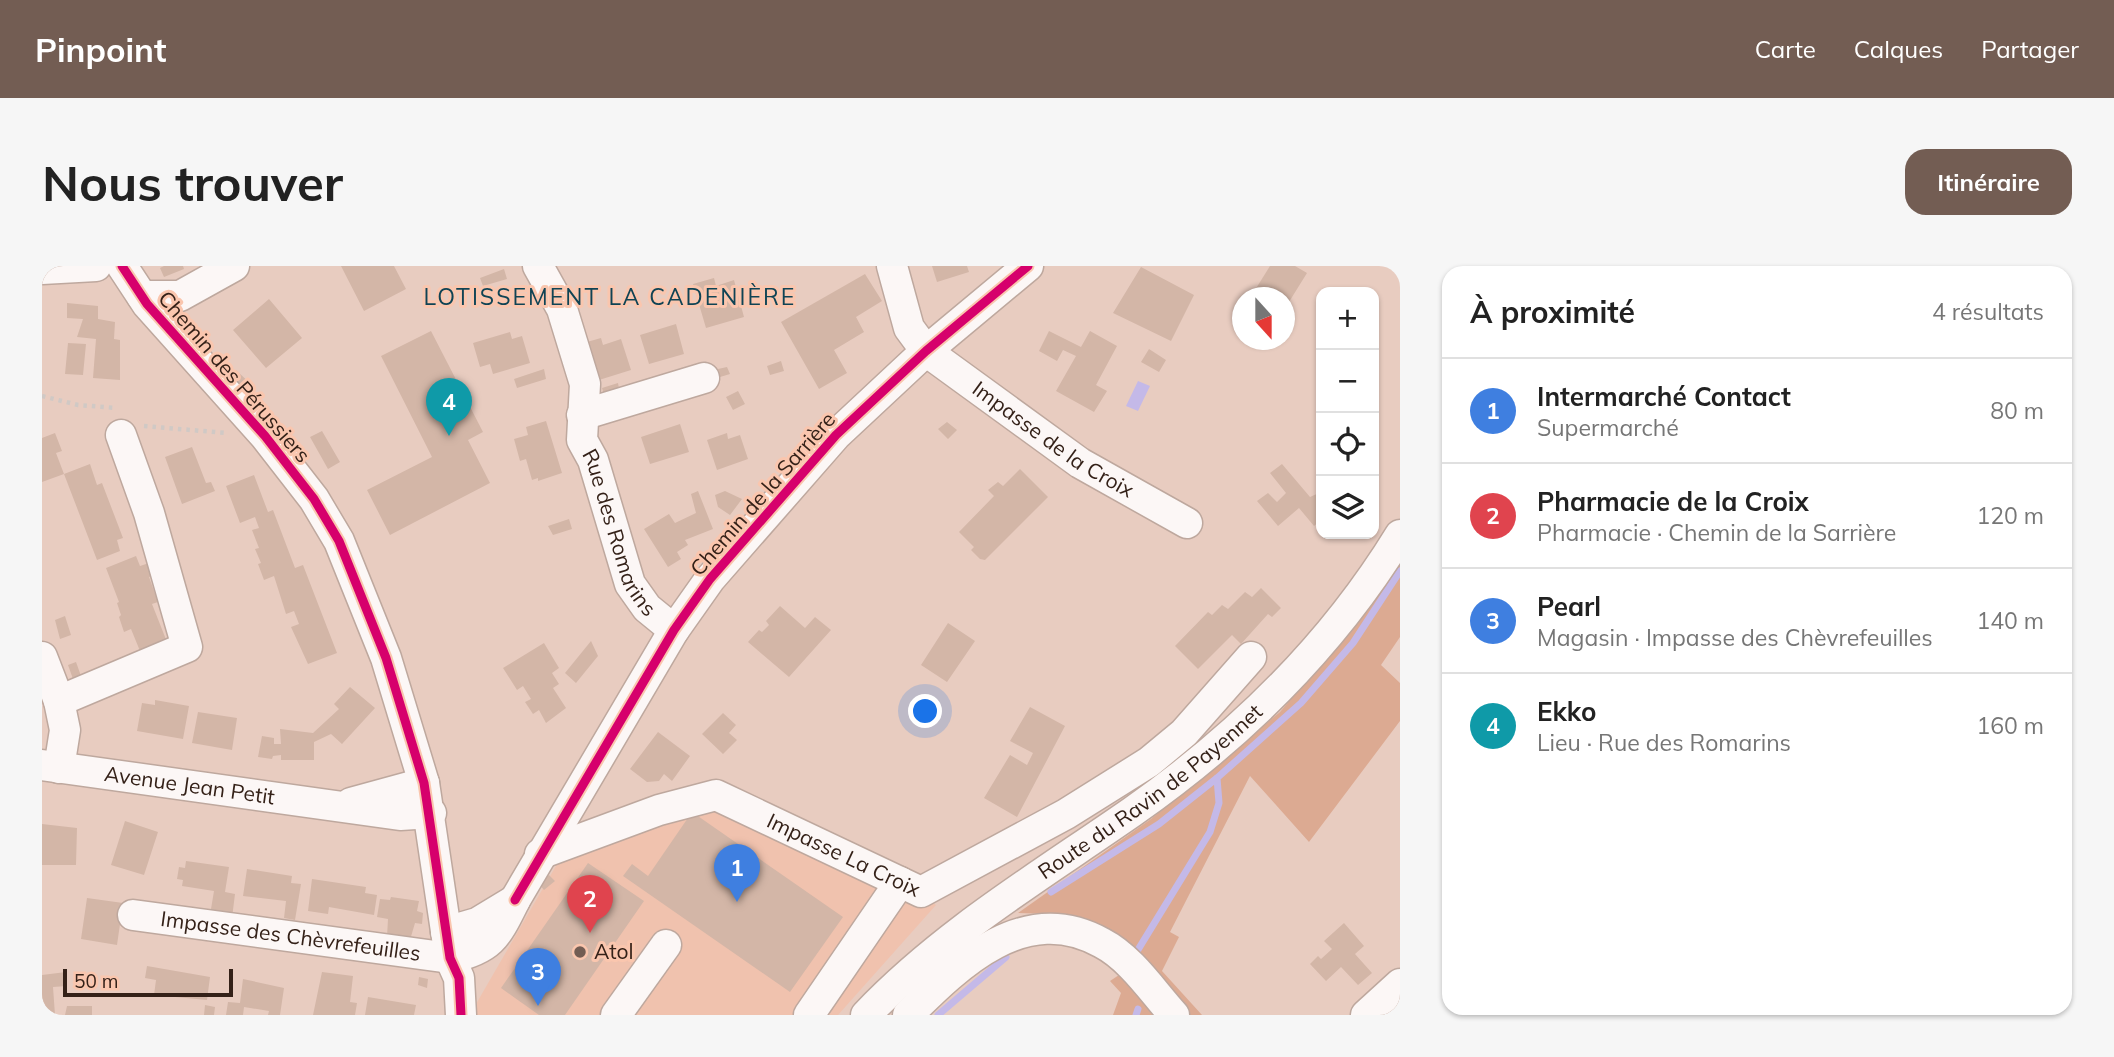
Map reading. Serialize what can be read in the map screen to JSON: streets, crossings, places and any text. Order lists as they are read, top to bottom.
{
  "streets": {
    "street": [
      "Chemin des Pérussiers",
      "Impasse de la Croix",
      "Chemin de la Sarrière",
      "Rue des Romarins",
      "Avenue Jean Petit",
      "Route du Ravin de Payennet",
      "Impasse La Croix",
      "Impasse des Chèvrefeuilles"
    ]
  },
  "crossings": [
    ["Chemin des Pérussiers", "Chemin de la Sarrière"],
    ["Chemin des Pérussiers", "Avenue Jean Petit"],
    ["Chemin des Pérussiers", "Impasse des Chèvrefeuilles"],
    ["Impasse de la Croix", "Chemin de la Sarrière"],
    ["Chemin de la Sarrière", "Rue des Romarins"],
    ["Chemin de la Sarrière", "Impasse La Croix"],
    ["Chemin de la Sarrière", "Impasse des Chèvrefeuilles"]
  ],
  "districts": ["LOTISSEMENT LA CADENIÈRE"],
  "places": ["Atol"],
  "scale_bar": "50 m",
  "north": "bottom",
  "page": {
    "header": "Pinpoint",
    "nav": ["Carte", "Calques", "Partager"],
    "buttons": "Itinéraire",
    "title": "Nous trouver",
    "heading": ["À proximité", "4 résultats"],
    "map_buttons": ["+", "−"],
    "list": [
      {
        "mark": "1",
        "name": "Intermarché Contact",
        "note": "Supermarché",
        "value": "80 m"
      },
      {
        "mark": "2",
        "name": "Pharmacie de la Croix",
        "note": "Pharmacie · Chemin de la Sarrière",
        "value": "120 m"
      },
      {
        "mark": "3",
        "name": "Pearl",
        "note": "Magasin · Impasse des Chèvrefeuilles",
        "value": "140 m"
      },
      {
        "mark": "4",
        "name": "Ekko",
        "note": "Lieu · Rue des Romarins",
        "value": "160 m"
      }
    ],
    "pins": [
      "4",
      "1",
      "2",
      "3"
    ],
    "scale": "50 m"
  }
}
